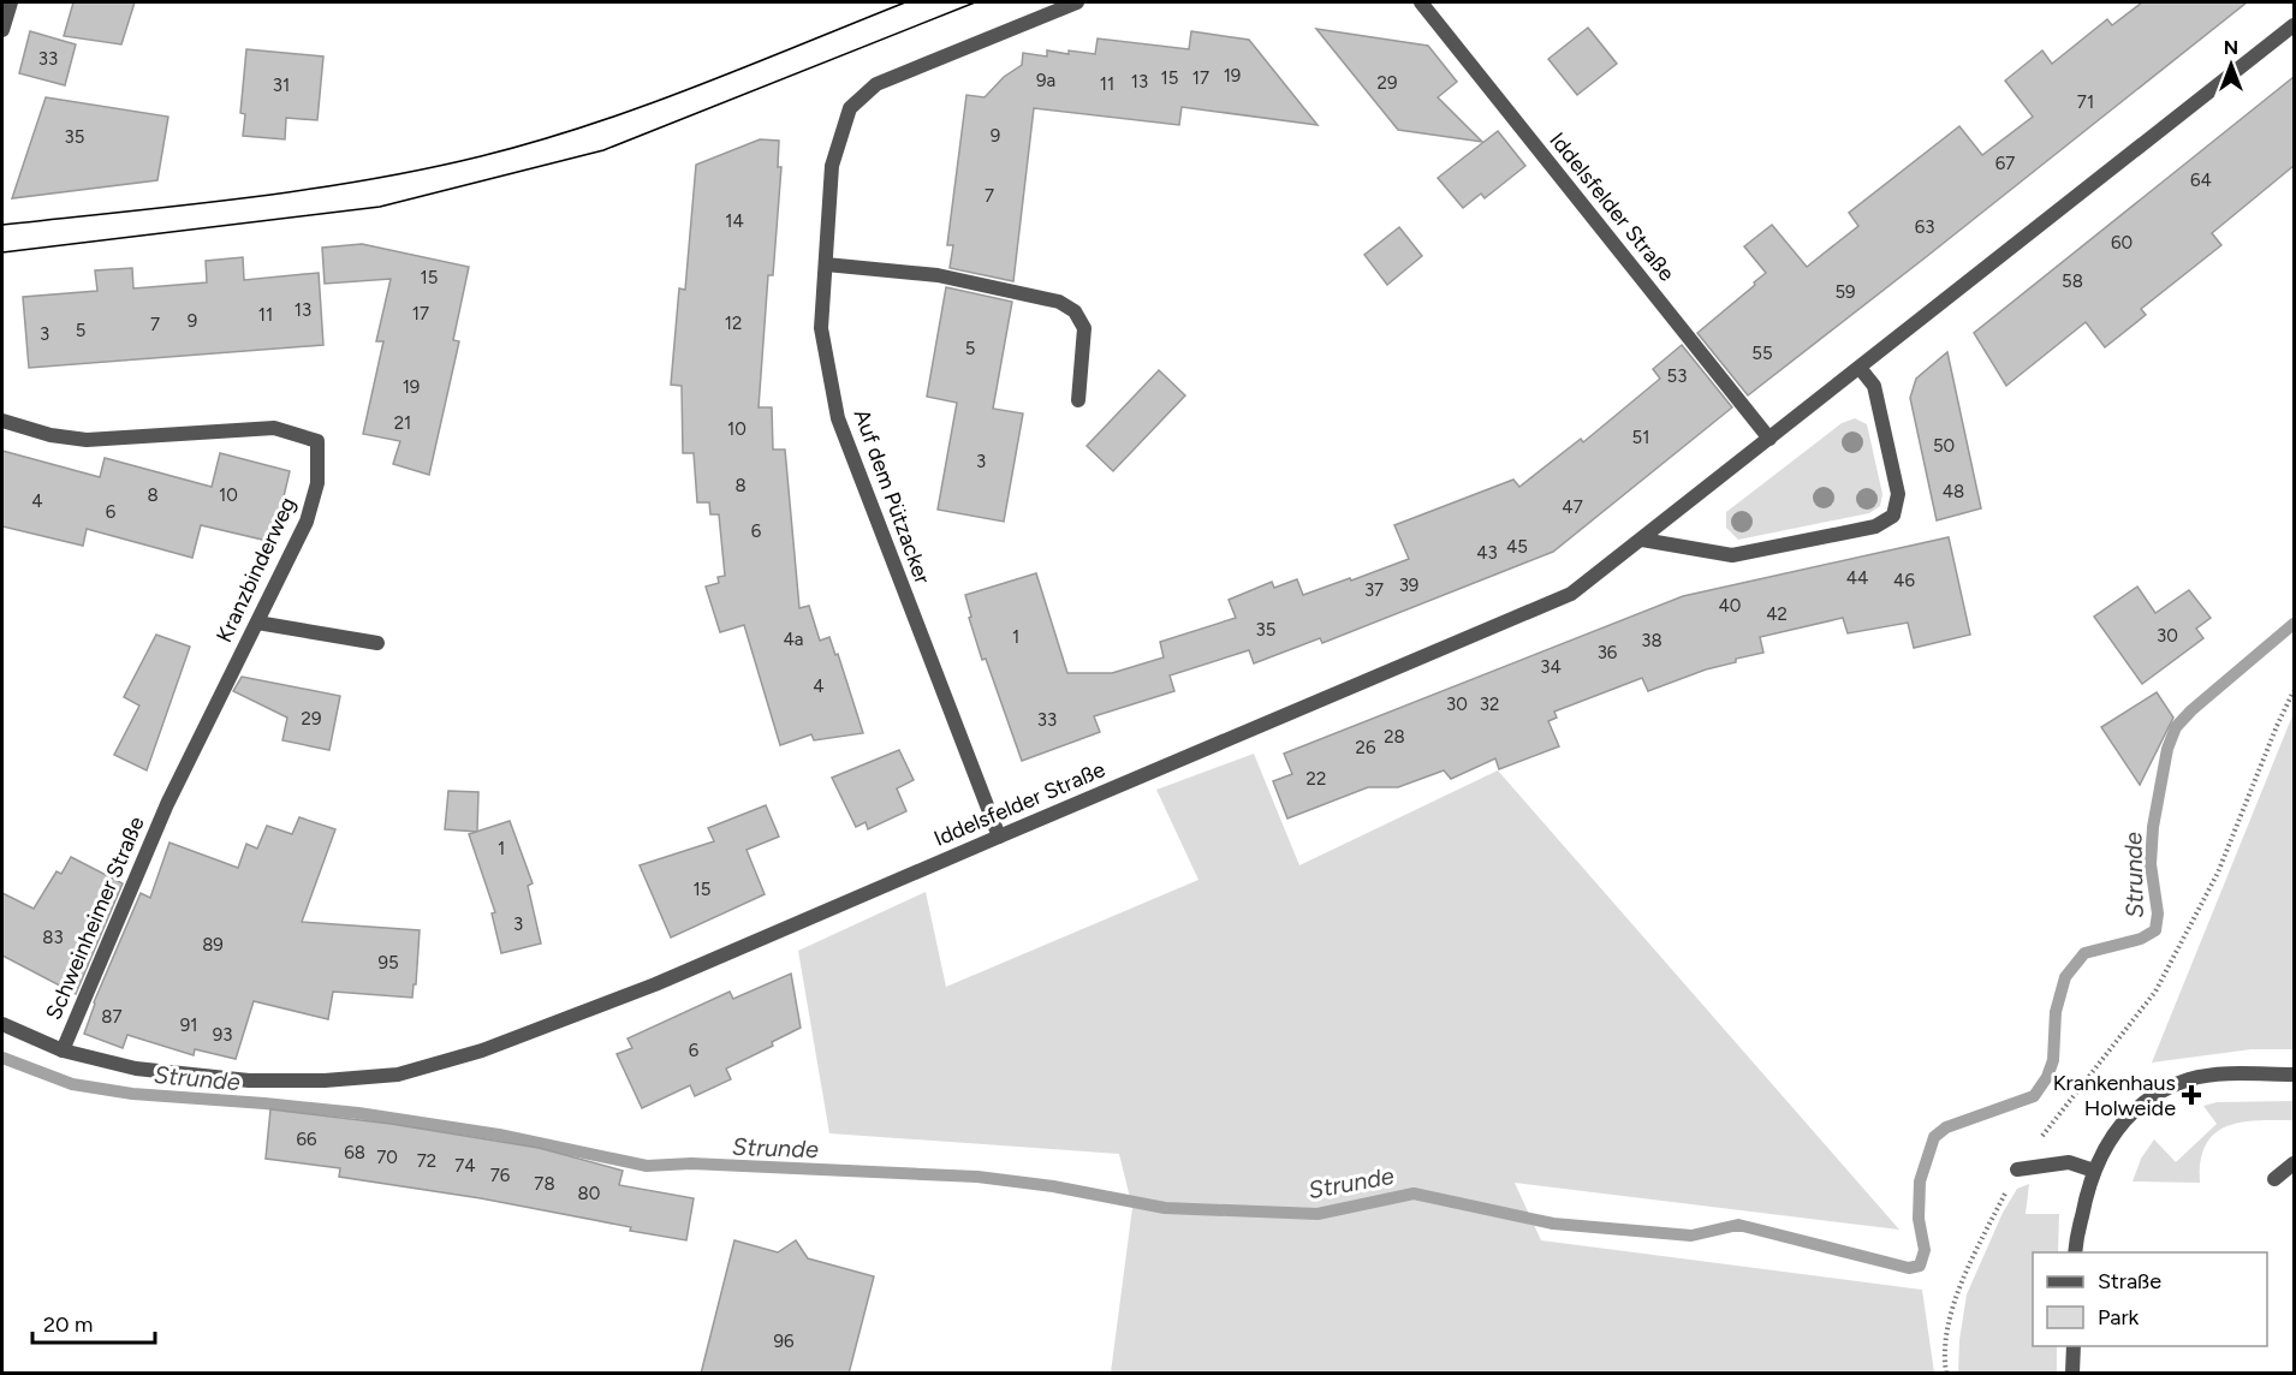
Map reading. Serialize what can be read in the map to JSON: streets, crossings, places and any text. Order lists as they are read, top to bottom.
{
  "streets": {
    "street": [
      "Iddelsfelder Straße",
      "Auf dem Pützacker",
      "Kranzbinderweg",
      "Schweinheimer Straße"
    ]
  },
  "crossings": [
    ["Iddelsfelder Straße", "Auf dem Pützacker"],
    ["Iddelsfelder Straße", "Schweinheimer Straße"],
    ["Kranzbinderweg", "Schweinheimer Straße"]
  ],
  "water": ["Strunde"],
  "places": {
    "health": ["Krankenhaus Holweide"]
  },
  "house_numbers": [
    "33",
    "19",
    "15",
    "17",
    "9a",
    "13",
    "29",
    "11",
    "31",
    "71",
    "9",
    "35",
    "67",
    "64",
    "7",
    "14",
    "63",
    "60",
    "15",
    "58",
    "59",
    "13",
    "17",
    "11",
    "9",
    "12",
    "7",
    "5",
    "3",
    "5",
    "55",
    "53",
    "19",
    "21",
    "10",
    "51",
    "50",
    "3",
    "8",
    "48",
    "8",
    "10",
    "4",
    "47",
    "6",
    "6",
    "45",
    "43",
    "44",
    "46",
    "39",
    "37",
    "40",
    "42",
    "35",
    "30",
    "1",
    "4a",
    "38",
    "36",
    "34",
    "4",
    "30",
    "32",
    "29",
    "33",
    "28",
    "26",
    "22",
    "1",
    "15",
    "3",
    "83",
    "89",
    "95",
    "87",
    "91",
    "93",
    "6",
    "66",
    "68",
    "70",
    "72",
    "74",
    "76",
    "78",
    "80",
    "96"
  ],
  "legend": ["Straße", "Park"],
  "scale_bar": "20 m",
  "north": "top"
}
